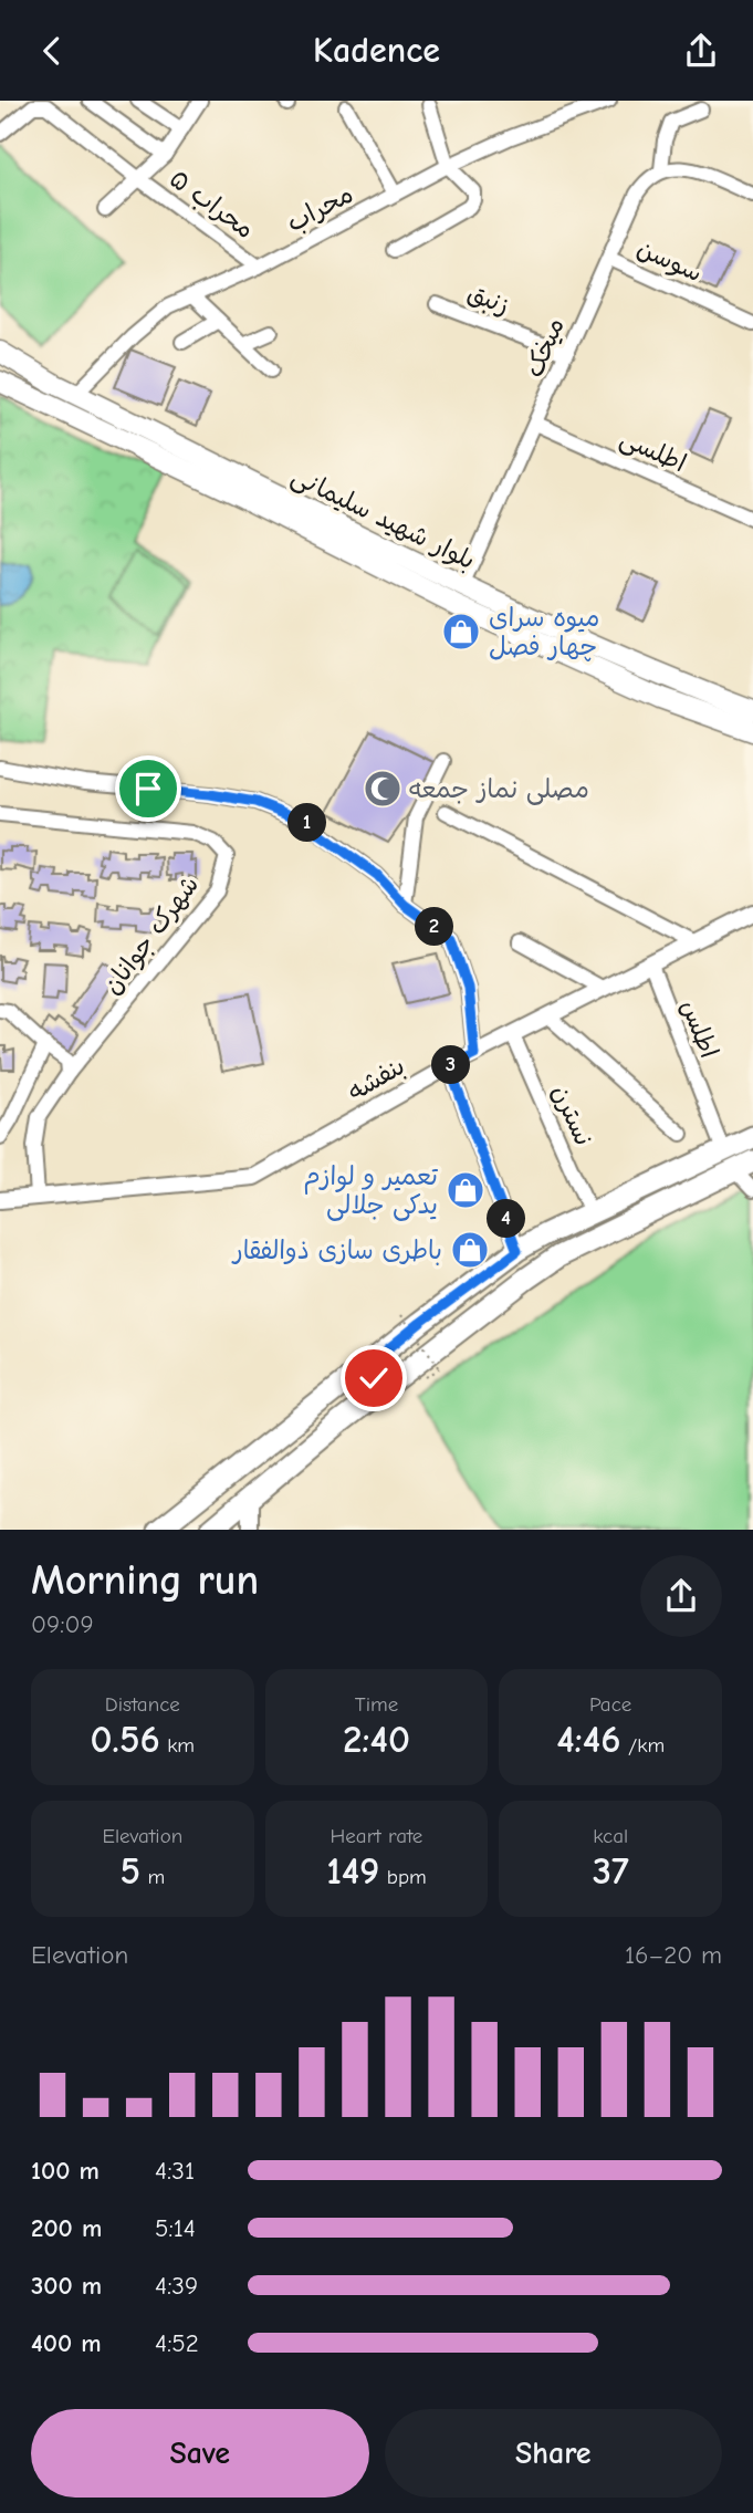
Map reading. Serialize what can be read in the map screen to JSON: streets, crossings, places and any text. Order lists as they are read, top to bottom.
{
  "streets": {
    "main road": ["بلوار شهید سلیمانی"],
    "street": [
      "محراب ۵",
      "محراب",
      "سوسن",
      "زنبق",
      "میخک",
      "اطلسی",
      "شهرک جوانان",
      "اطلس",
      "بنفشه",
      "نسترن"
    ]
  },
  "crossings": [
    ["محراب ۵", "محراب"],
    ["محراب", "بلوار شهید سلیمانی"],
    ["سوسن", "میخک"],
    ["زنبق", "میخک"],
    ["میخک", "اطلسی"],
    ["میخک", "بلوار شهید سلیمانی"],
    ["شهرک جوانان", "بنفشه"],
    ["اطلس", "بنفشه"],
    ["بنفشه", "نسترن"]
  ],
  "places": {
    "shop": ["میوه سرای چهار فصل", "تعمیر و لوازم یدکی جلالی", "باطری سازی ذوالفقار"],
    "mosque": ["مصلی نماز جمعه"]
  },
  "page": {
    "header": "Kadence",
    "pins": [
      "1",
      "2",
      "3",
      "4"
    ],
    "heading": ["Morning run", "09:09"],
    "stats": [
      ["Distance", "0.56 km"],
      ["Time", "2:40"],
      ["Pace", "4:46 /km"],
      ["Elevation", "5 m"],
      ["Heart rate", "149 bpm"],
      ["kcal", "37"]
    ],
    "chart": ["Elevation", "16–20 m"],
    "list": [
      {
        "name": "100 m",
        "note": "4:31"
      },
      {
        "name": "200 m",
        "note": "5:14"
      },
      {
        "name": "300 m",
        "note": "4:39"
      },
      {
        "name": "400 m",
        "note": "4:52"
      }
    ],
    "buttons": ["Save", "Share"]
  }
}
